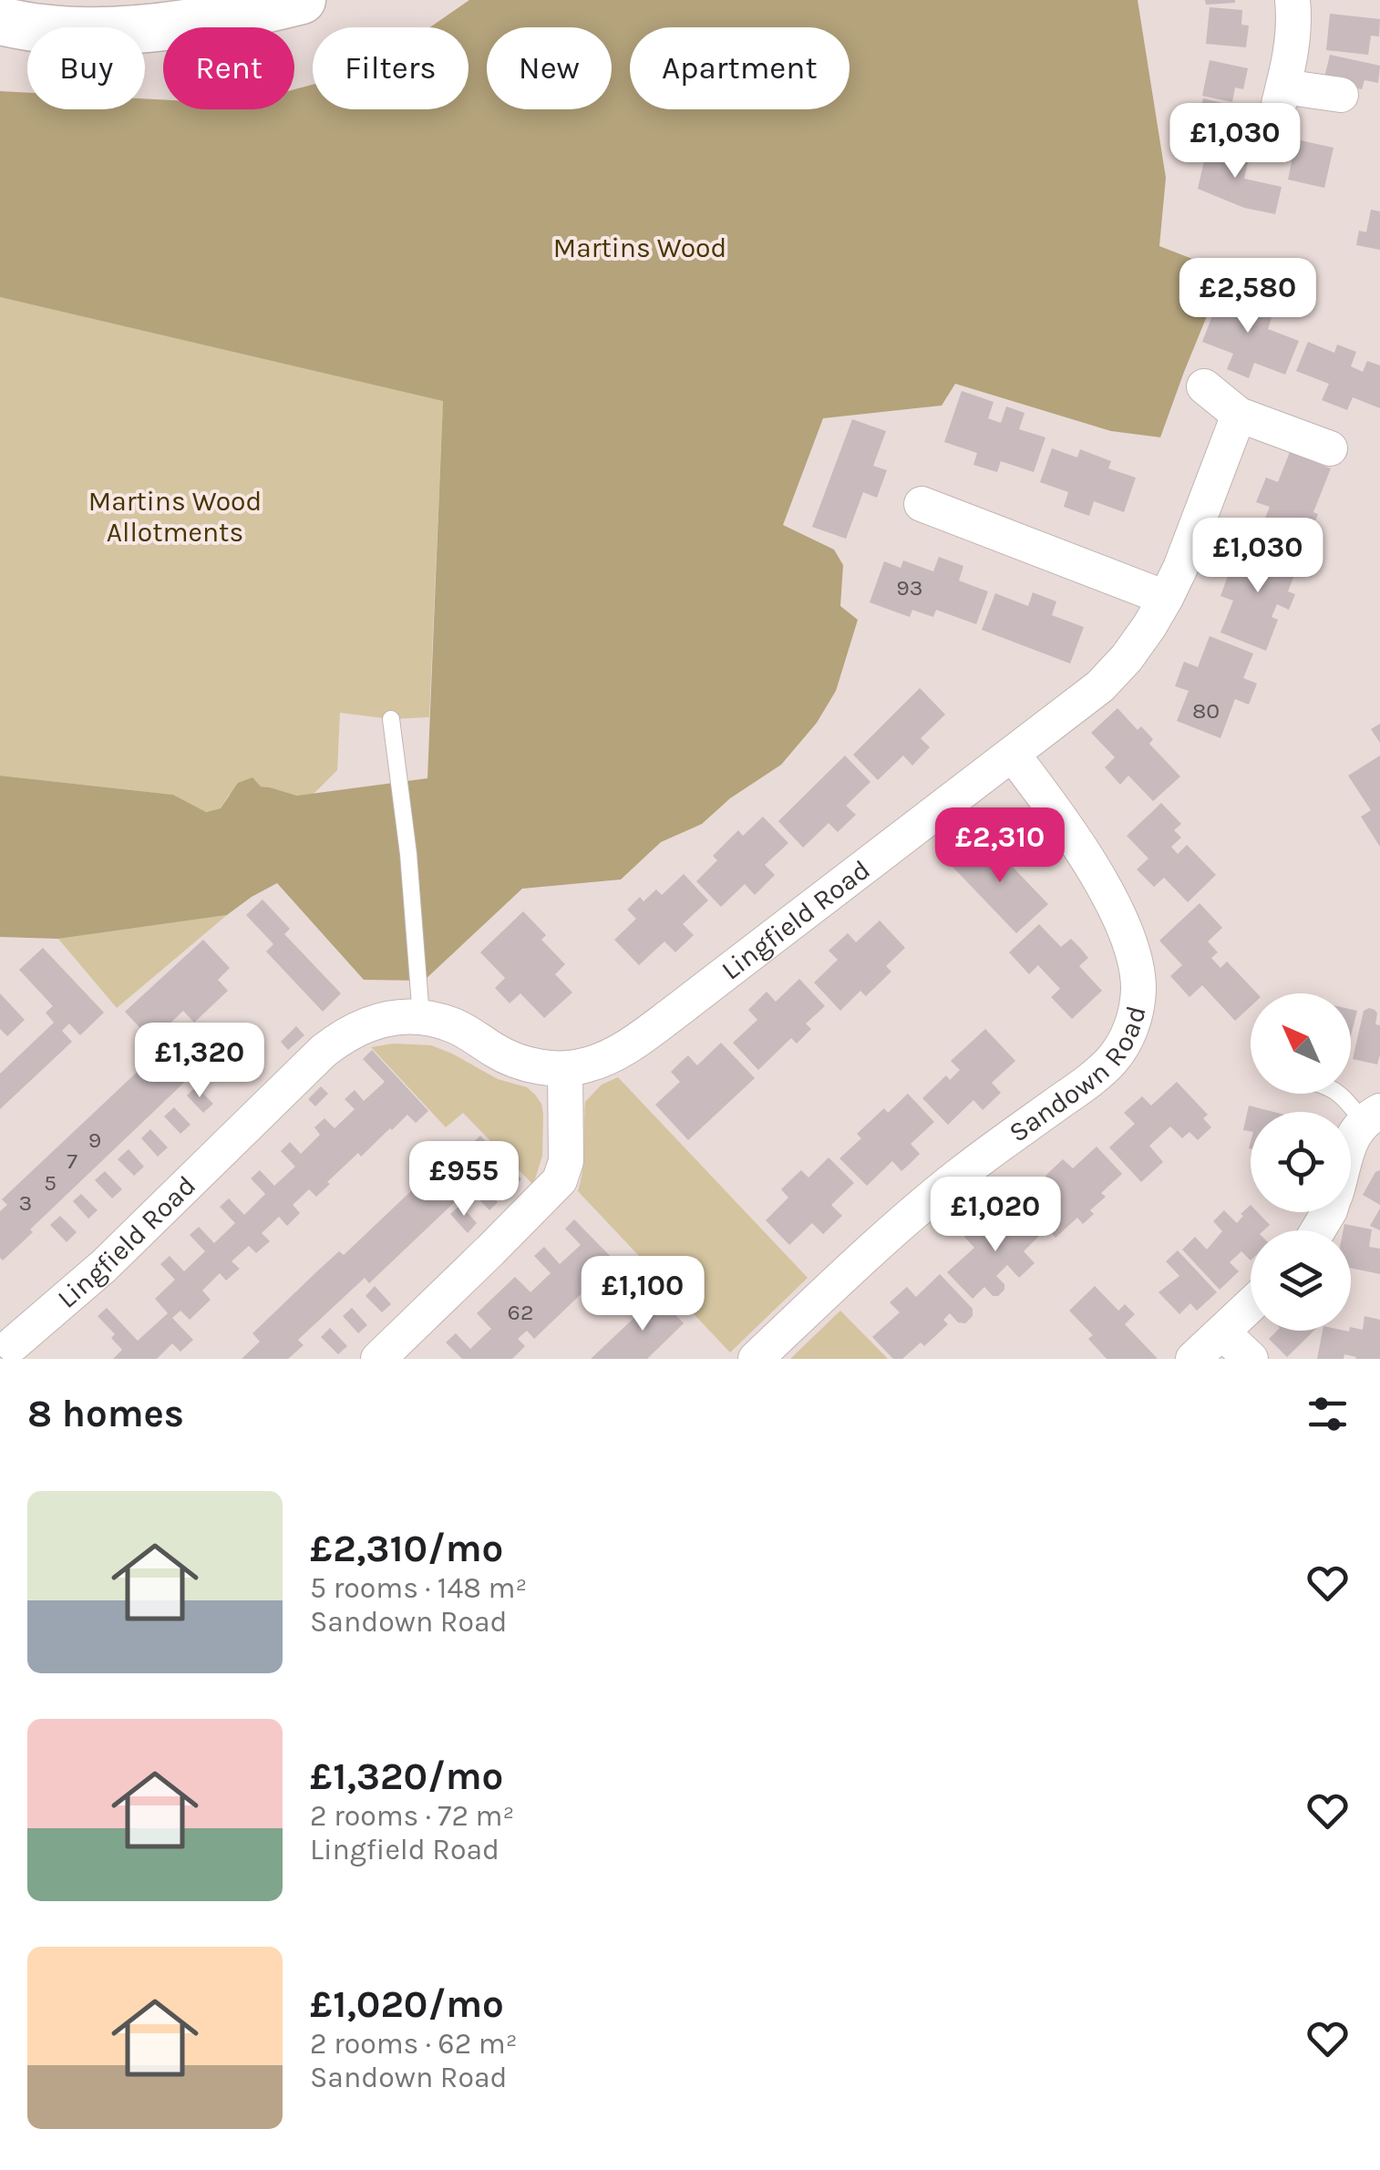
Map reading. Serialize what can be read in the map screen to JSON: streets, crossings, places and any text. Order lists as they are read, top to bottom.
{
  "streets": {
    "street": ["Lingfield Road", "Sandown Road"]
  },
  "crossings": [
    ["Lingfield Road", "Sandown Road"]
  ],
  "parks": ["Martins Wood", "Martins Wood Allotments"],
  "house_numbers": [
    "93",
    "80",
    "9",
    "7",
    "5",
    "3",
    "62"
  ],
  "north": "top left",
  "page": {
    "chip": [
      "Buy",
      "Rent",
      "Filters",
      "New",
      "Apartment"
    ],
    "price": [
      "£1,030",
      "£2,580",
      "£1,030",
      "£2,310",
      "£1,320",
      "£955",
      "£1,020",
      "£1,100"
    ],
    "heading": "8 homes",
    "list": [
      {
        "name": "£2,310/mo",
        "note": "5 rooms · 148 m² · Sandown Road"
      },
      {
        "name": "£1,320/mo",
        "note": "2 rooms · 72 m² · Lingfield Road"
      },
      {
        "name": "£1,020/mo",
        "note": "2 rooms · 62 m² · Sandown Road"
      }
    ]
  }
}
